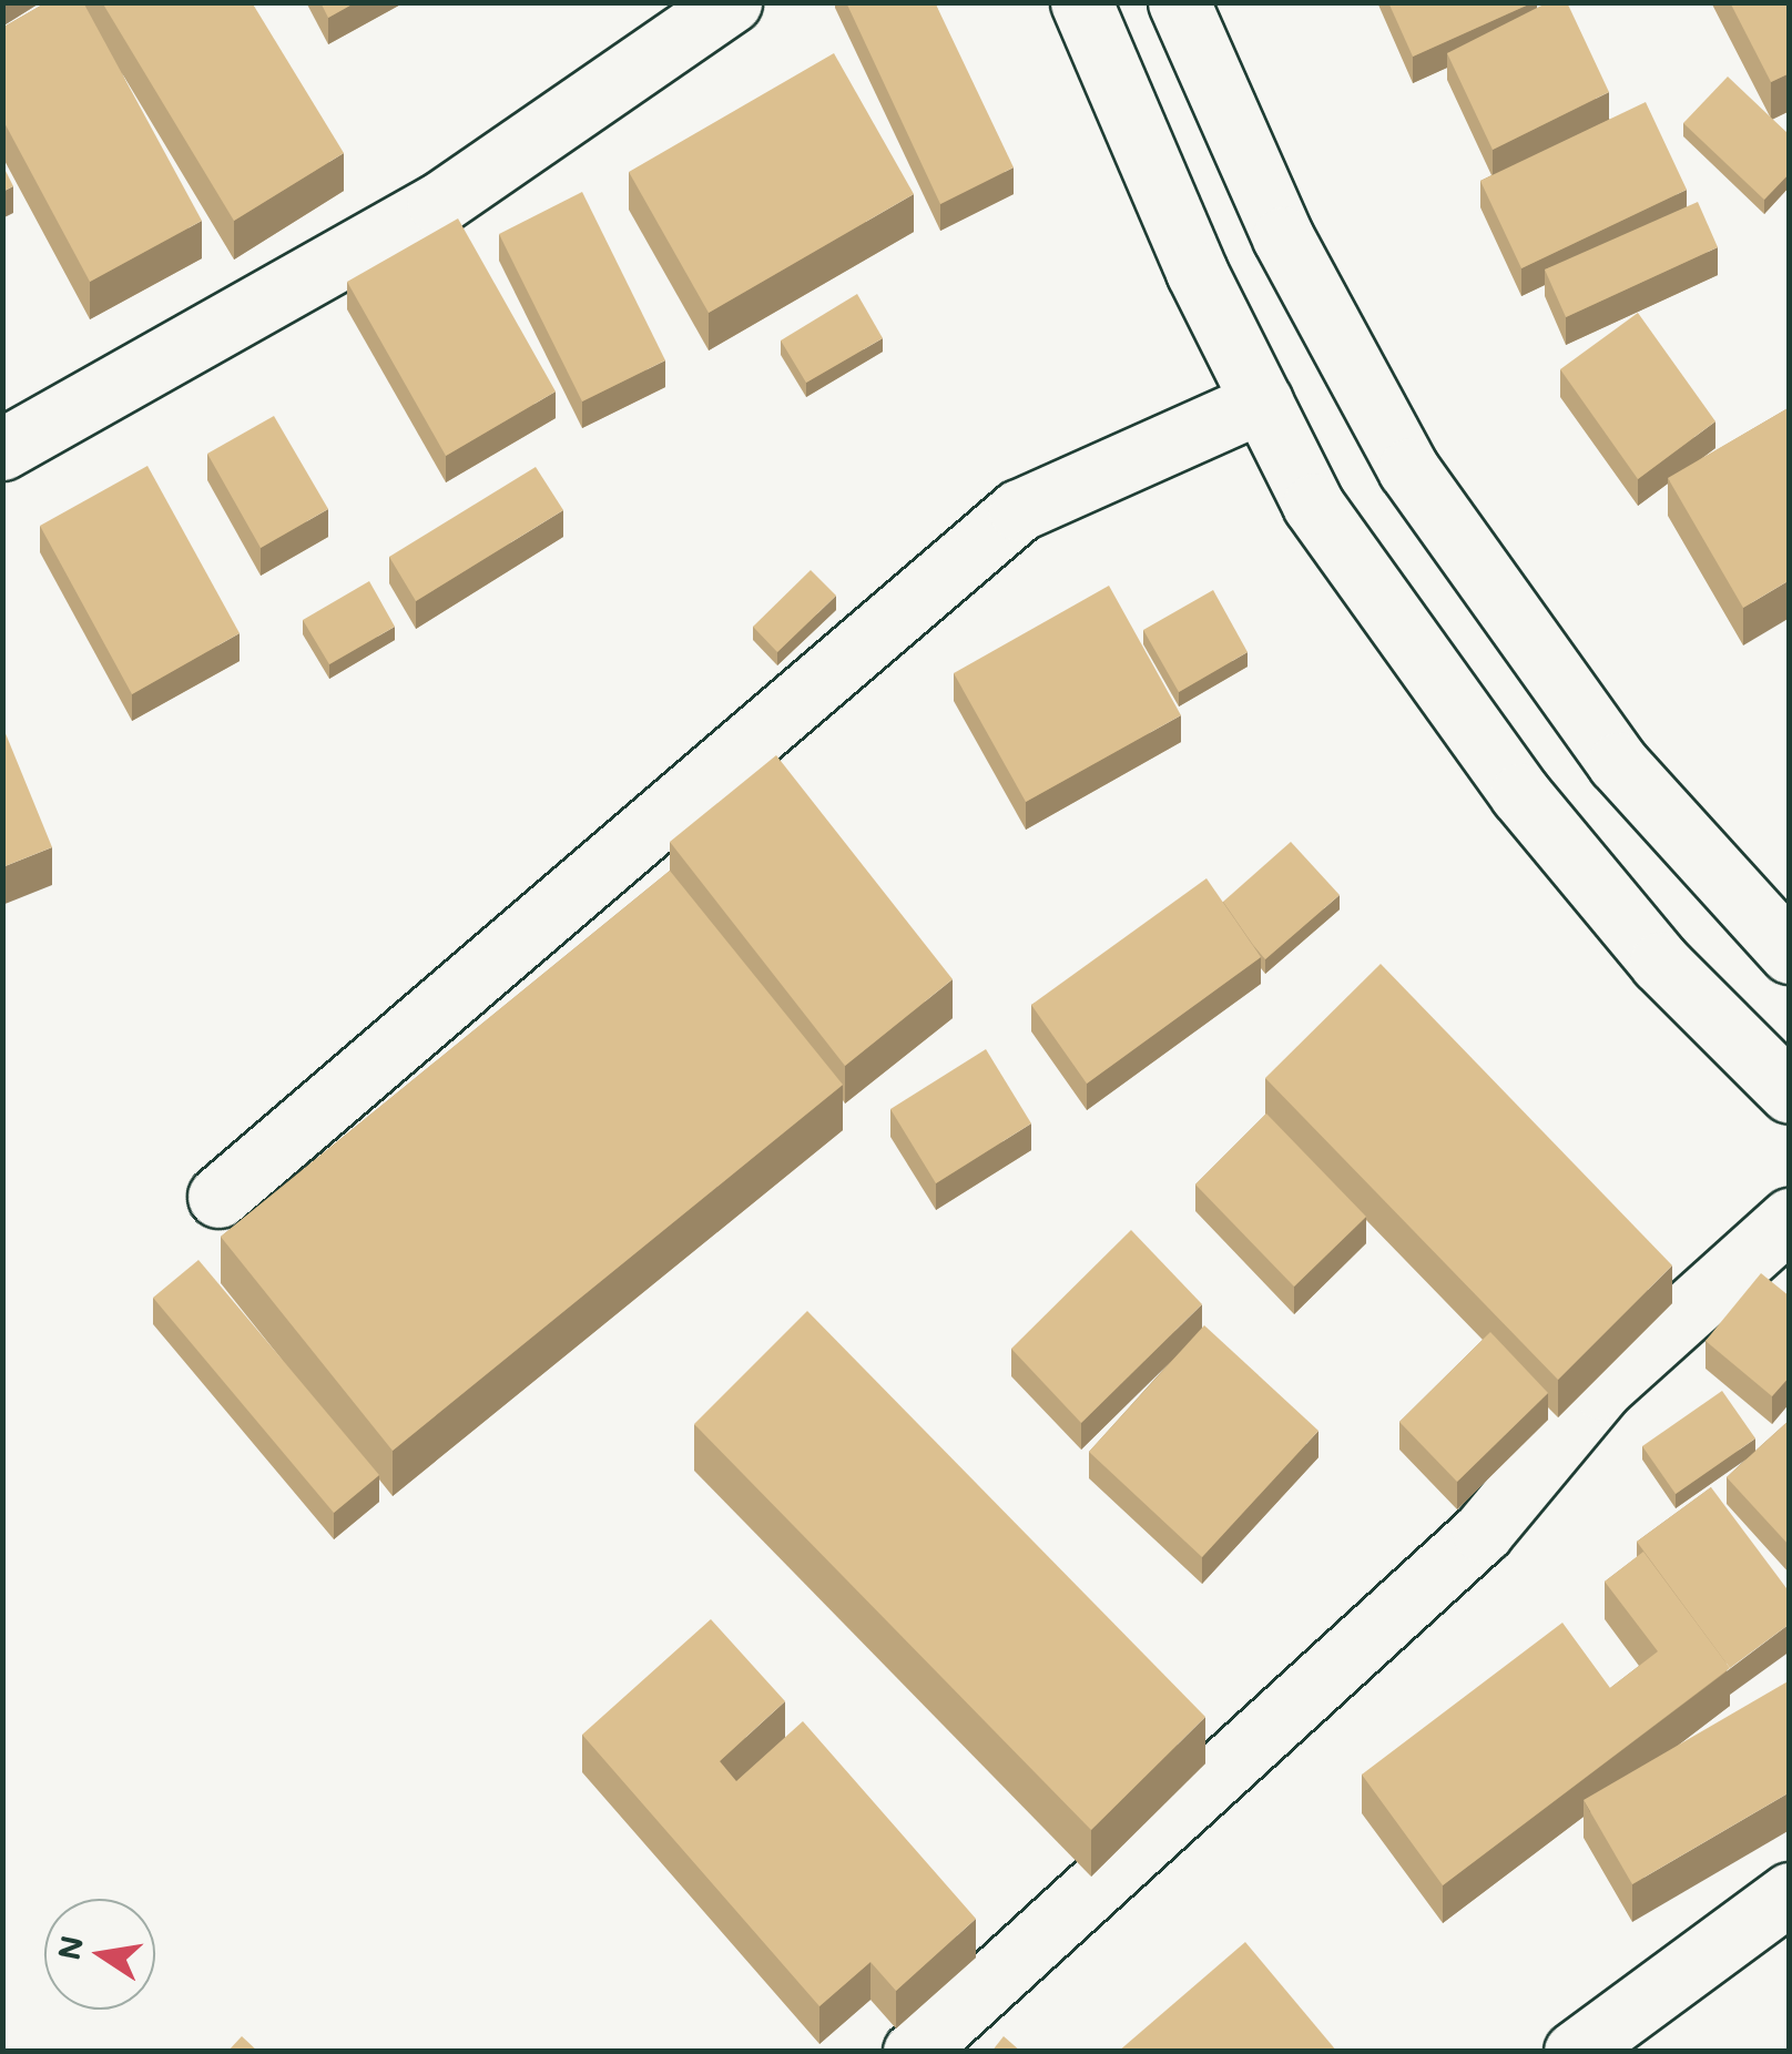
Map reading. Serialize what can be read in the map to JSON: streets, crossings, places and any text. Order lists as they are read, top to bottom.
{
  "north": "left"
}
